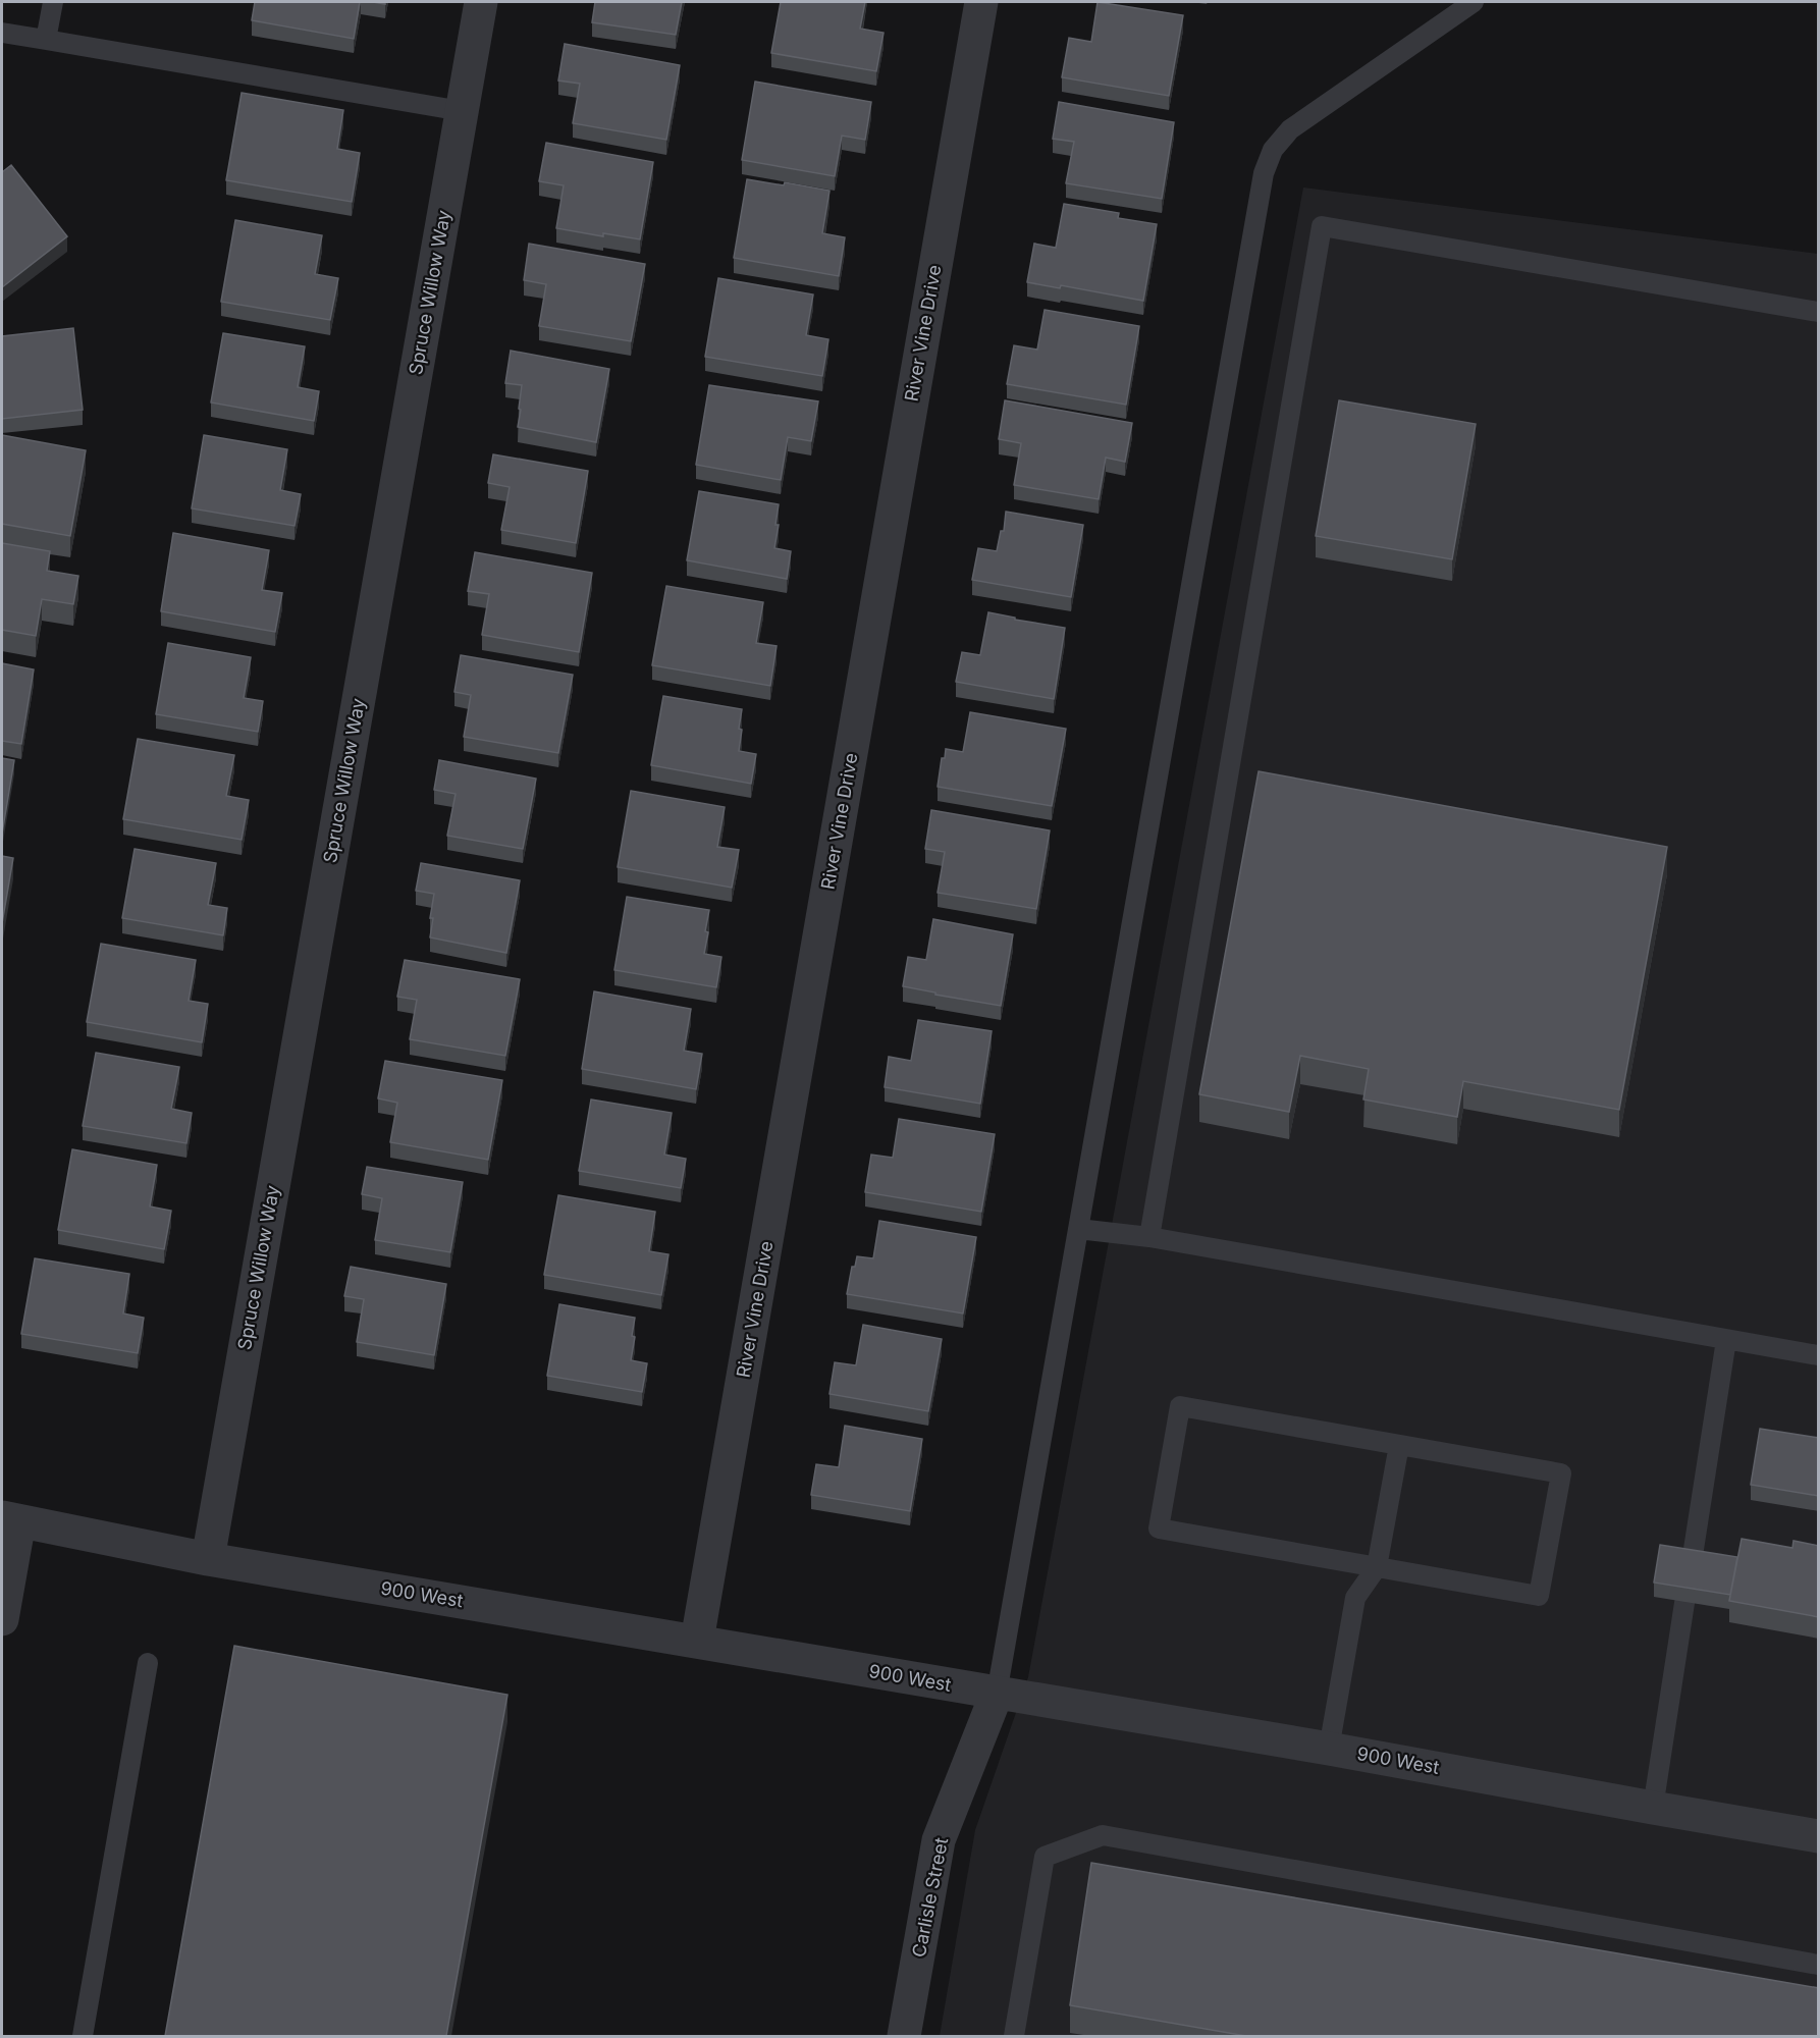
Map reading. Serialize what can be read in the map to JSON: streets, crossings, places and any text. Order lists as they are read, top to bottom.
{
  "streets": {
    "street": [
      "Spruce Willow Way",
      "River Vine Drive",
      "900 West",
      "Carlisle Street"
    ]
  },
  "crossings": [
    ["Spruce Willow Way", "900 West"],
    ["River Vine Drive", "900 West"],
    ["900 West", "Carlisle Street"]
  ]
}
